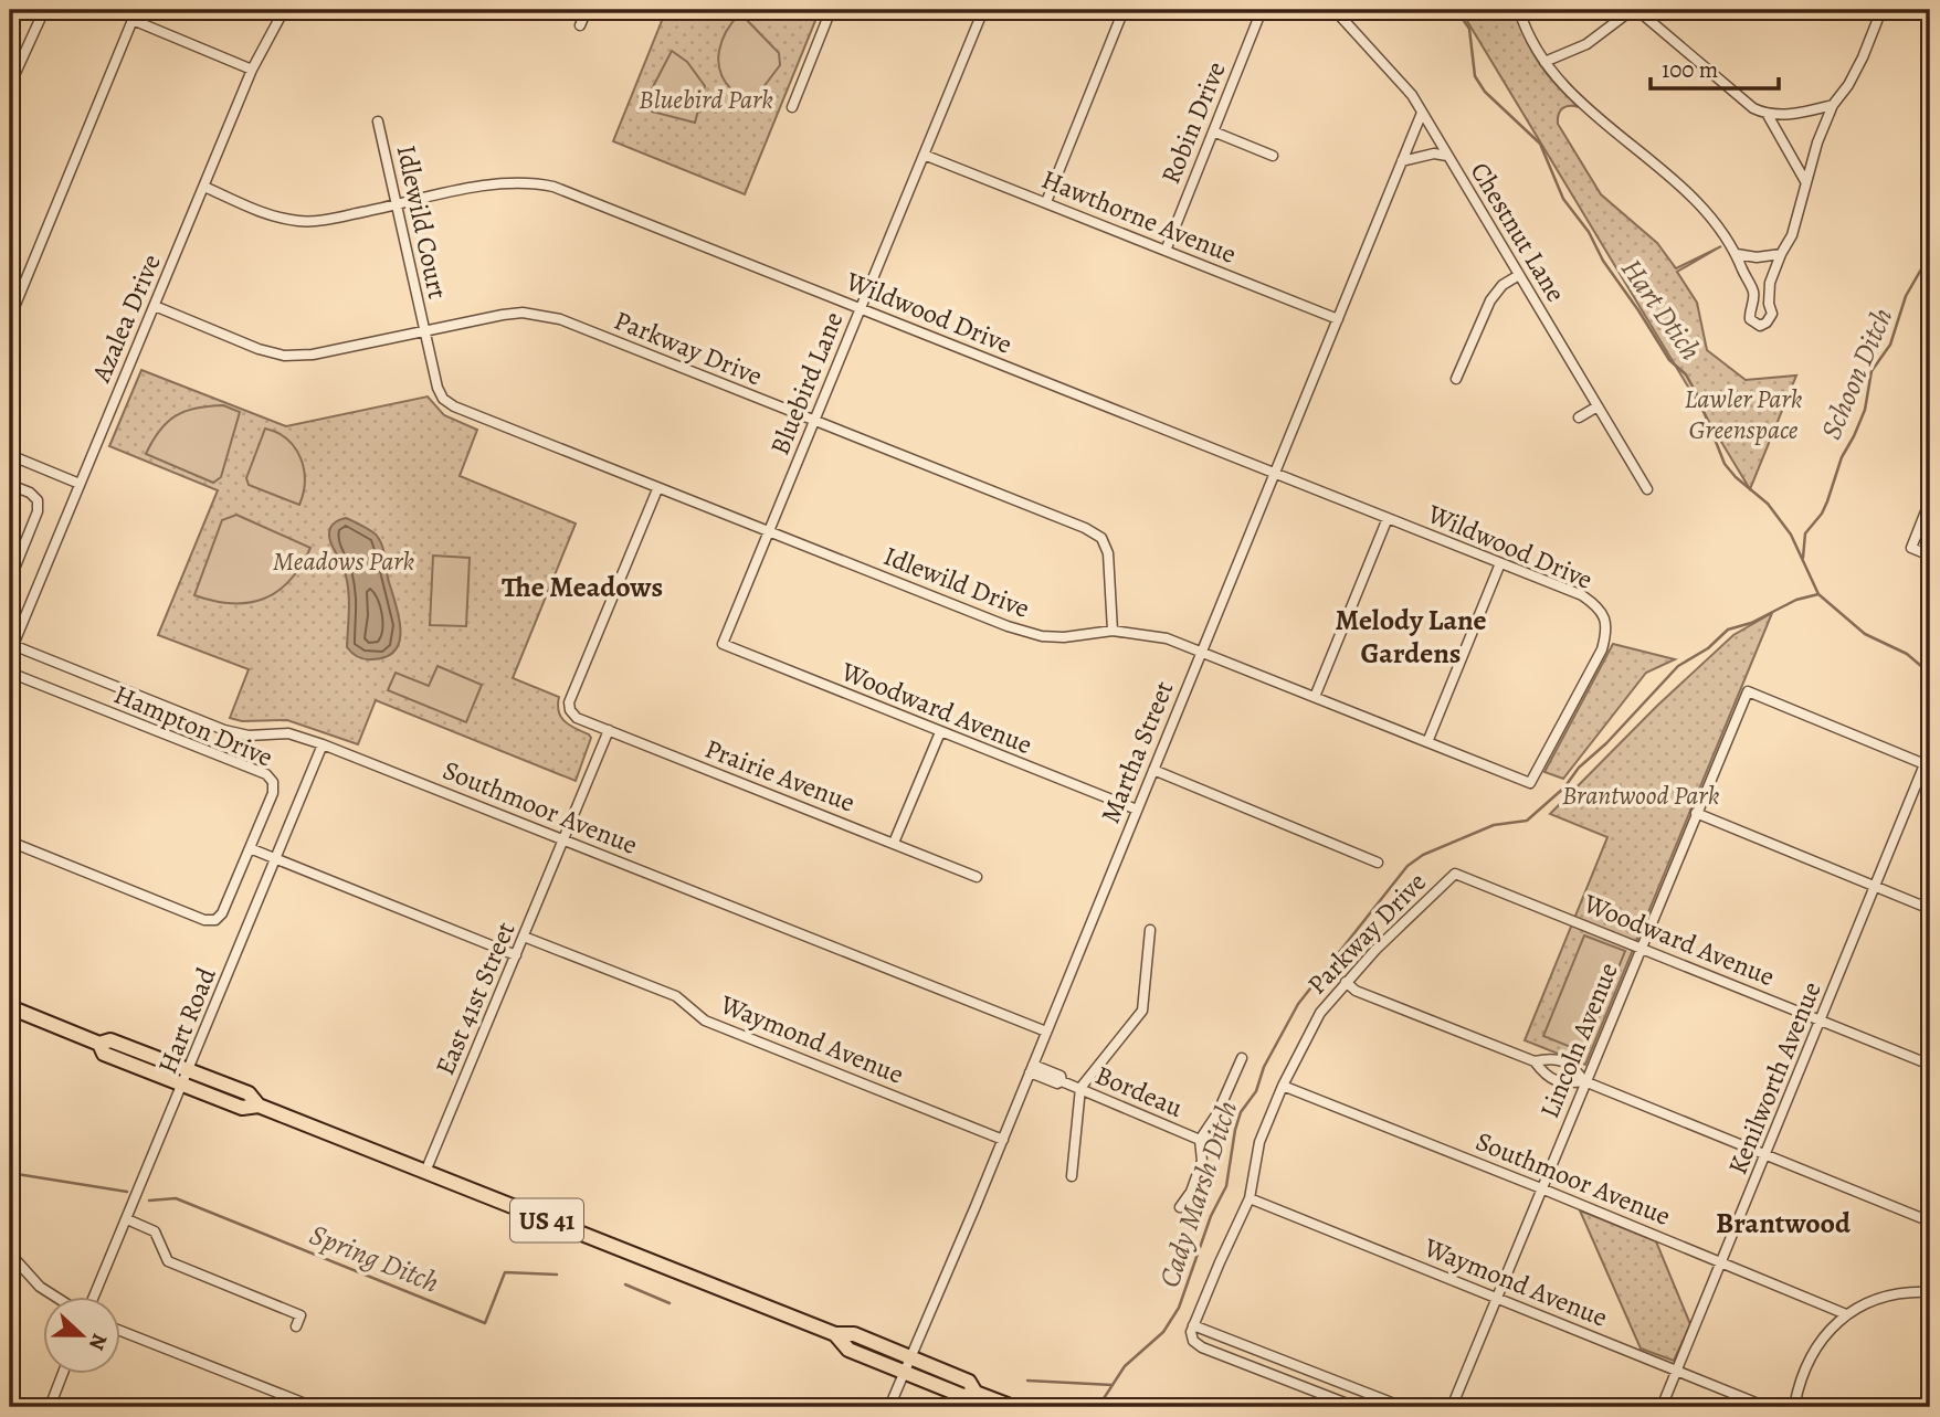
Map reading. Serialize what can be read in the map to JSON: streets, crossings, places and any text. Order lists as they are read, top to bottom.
{
  "streets": {
    "highway": ["US 41"],
    "street": [
      "Robin Drive",
      "Hawthorne Avenue",
      "Idlewild Court",
      "Chestnut Lane",
      "Wildwood Drive",
      "Azalea Drive",
      "Parkway Drive",
      "Bluebird Lane",
      "Idlewild Drive",
      "Woodward Avenue",
      "Hampton Drive",
      "Martha Street",
      "Prairie Avenue",
      "Southmoor Avenue",
      "East 41st Street",
      "Hart Road",
      "Waymond Avenue",
      "Lincoln Avenue",
      "Kenilworth Avenue",
      "Bordeau"
    ]
  },
  "crossings": [
    ["Robin Drive", "Hawthorne Avenue"],
    ["Hawthorne Avenue", "Bluebird Lane"],
    ["Hawthorne Avenue", "Martha Street"],
    ["Idlewild Court", "Wildwood Drive"],
    ["Idlewild Court", "Parkway Drive"],
    ["Idlewild Court", "Idlewild Drive"],
    ["Chestnut Lane", "Martha Street"],
    ["Wildwood Drive", "Azalea Drive"],
    ["Wildwood Drive", "Bluebird Lane"],
    ["Wildwood Drive", "Idlewild Drive"],
    ["Wildwood Drive", "Martha Street"],
    ["Azalea Drive", "Parkway Drive"],
    ["Azalea Drive", "Southmoor Avenue"],
    ["Parkway Drive", "Bluebird Lane"],
    ["Parkway Drive", "Idlewild Drive"],
    ["Parkway Drive", "Woodward Avenue"],
    ["Parkway Drive", "Southmoor Avenue"],
    ["Parkway Drive", "Waymond Avenue"],
    ["Bluebird Lane", "Idlewild Drive"],
    ["Bluebird Lane", "Woodward Avenue"],
    ["Idlewild Drive", "Martha Street"],
    ["Idlewild Drive", "Prairie Avenue"],
    ["Woodward Avenue", "Martha Street"],
    ["Woodward Avenue", "Lincoln Avenue"],
    ["Woodward Avenue", "Kenilworth Avenue"],
    ["Martha Street", "Southmoor Avenue"],
    ["Martha Street", "Waymond Avenue"],
    ["Martha Street", "Bordeau"],
    ["Martha Street", "US 41"],
    ["Prairie Avenue", "East 41st Street"],
    ["Southmoor Avenue", "East 41st Street"],
    ["Southmoor Avenue", "Hart Road"],
    ["Southmoor Avenue", "Lincoln Avenue"],
    ["Southmoor Avenue", "Kenilworth Avenue"],
    ["East 41st Street", "Waymond Avenue"],
    ["East 41st Street", "US 41"],
    ["Hart Road", "US 41"],
    ["Waymond Avenue", "Lincoln Avenue"],
    ["Waymond Avenue", "Kenilworth Avenue"],
    ["Lincoln Avenue", "Kenilworth Avenue"]
  ],
  "districts": ["The Meadows", "Melody Lane Gardens", "Brantwood"],
  "water": [
    "Hart Dtich",
    "Schoon Ditch",
    "Cady Marsh Ditch",
    "Spring Ditch"
  ],
  "parks": [
    "Bluebird Park",
    "Lawler Park Greenspace",
    "Meadows Park",
    "Brantwood Park"
  ],
  "scale_bar": "100 m",
  "north": "right"
}
